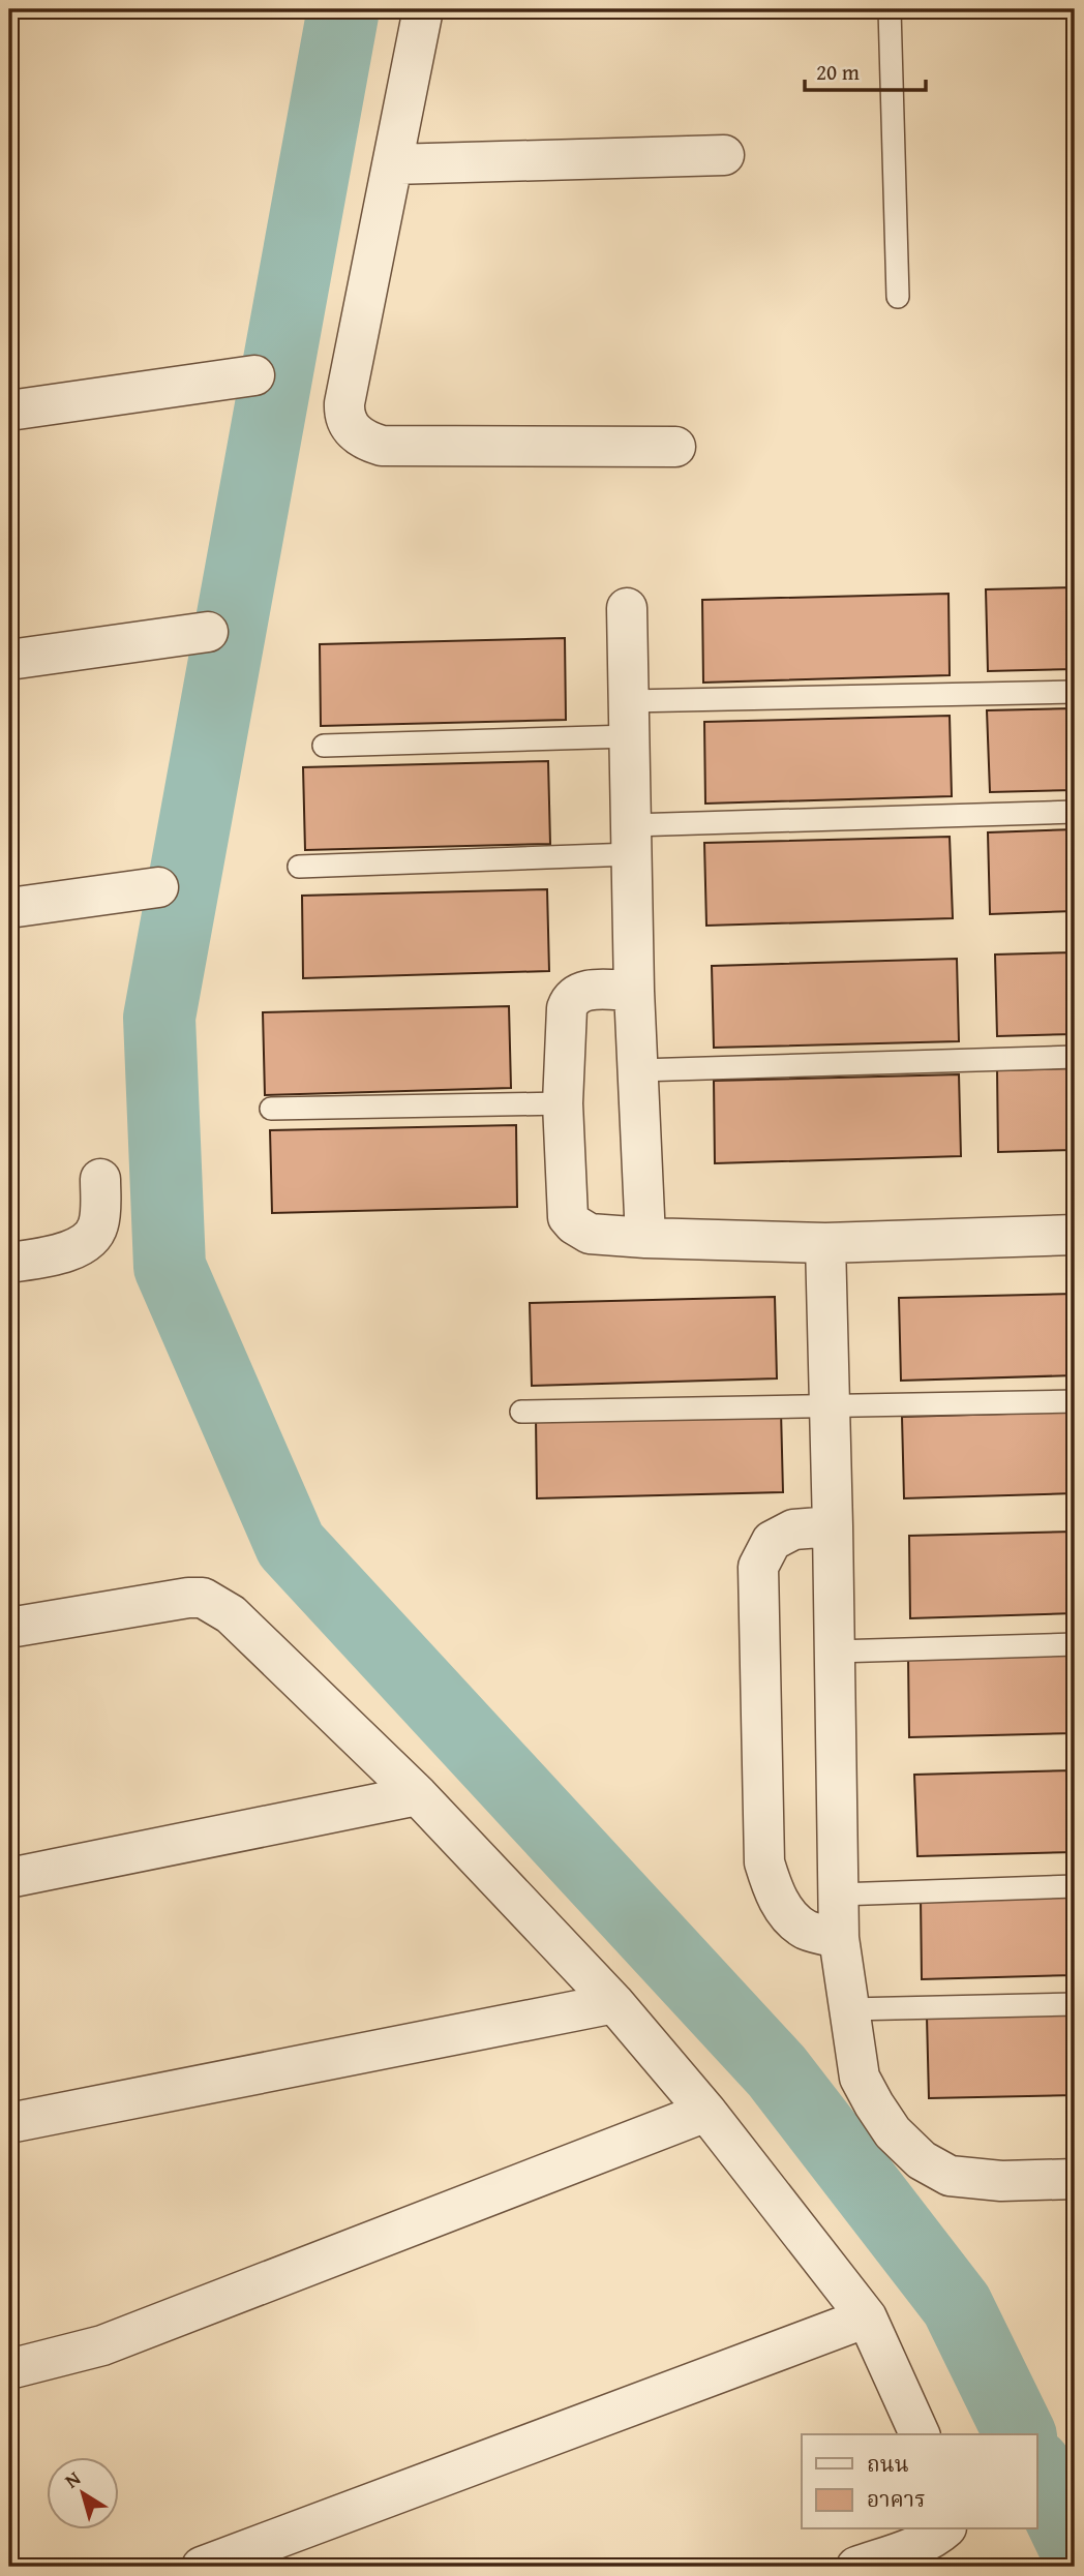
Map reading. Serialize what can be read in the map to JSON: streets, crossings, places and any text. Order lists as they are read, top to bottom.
{
  "legend": ["ถนน", "อาคาร"],
  "scale_bar": "20 m",
  "north": "top left"
}
